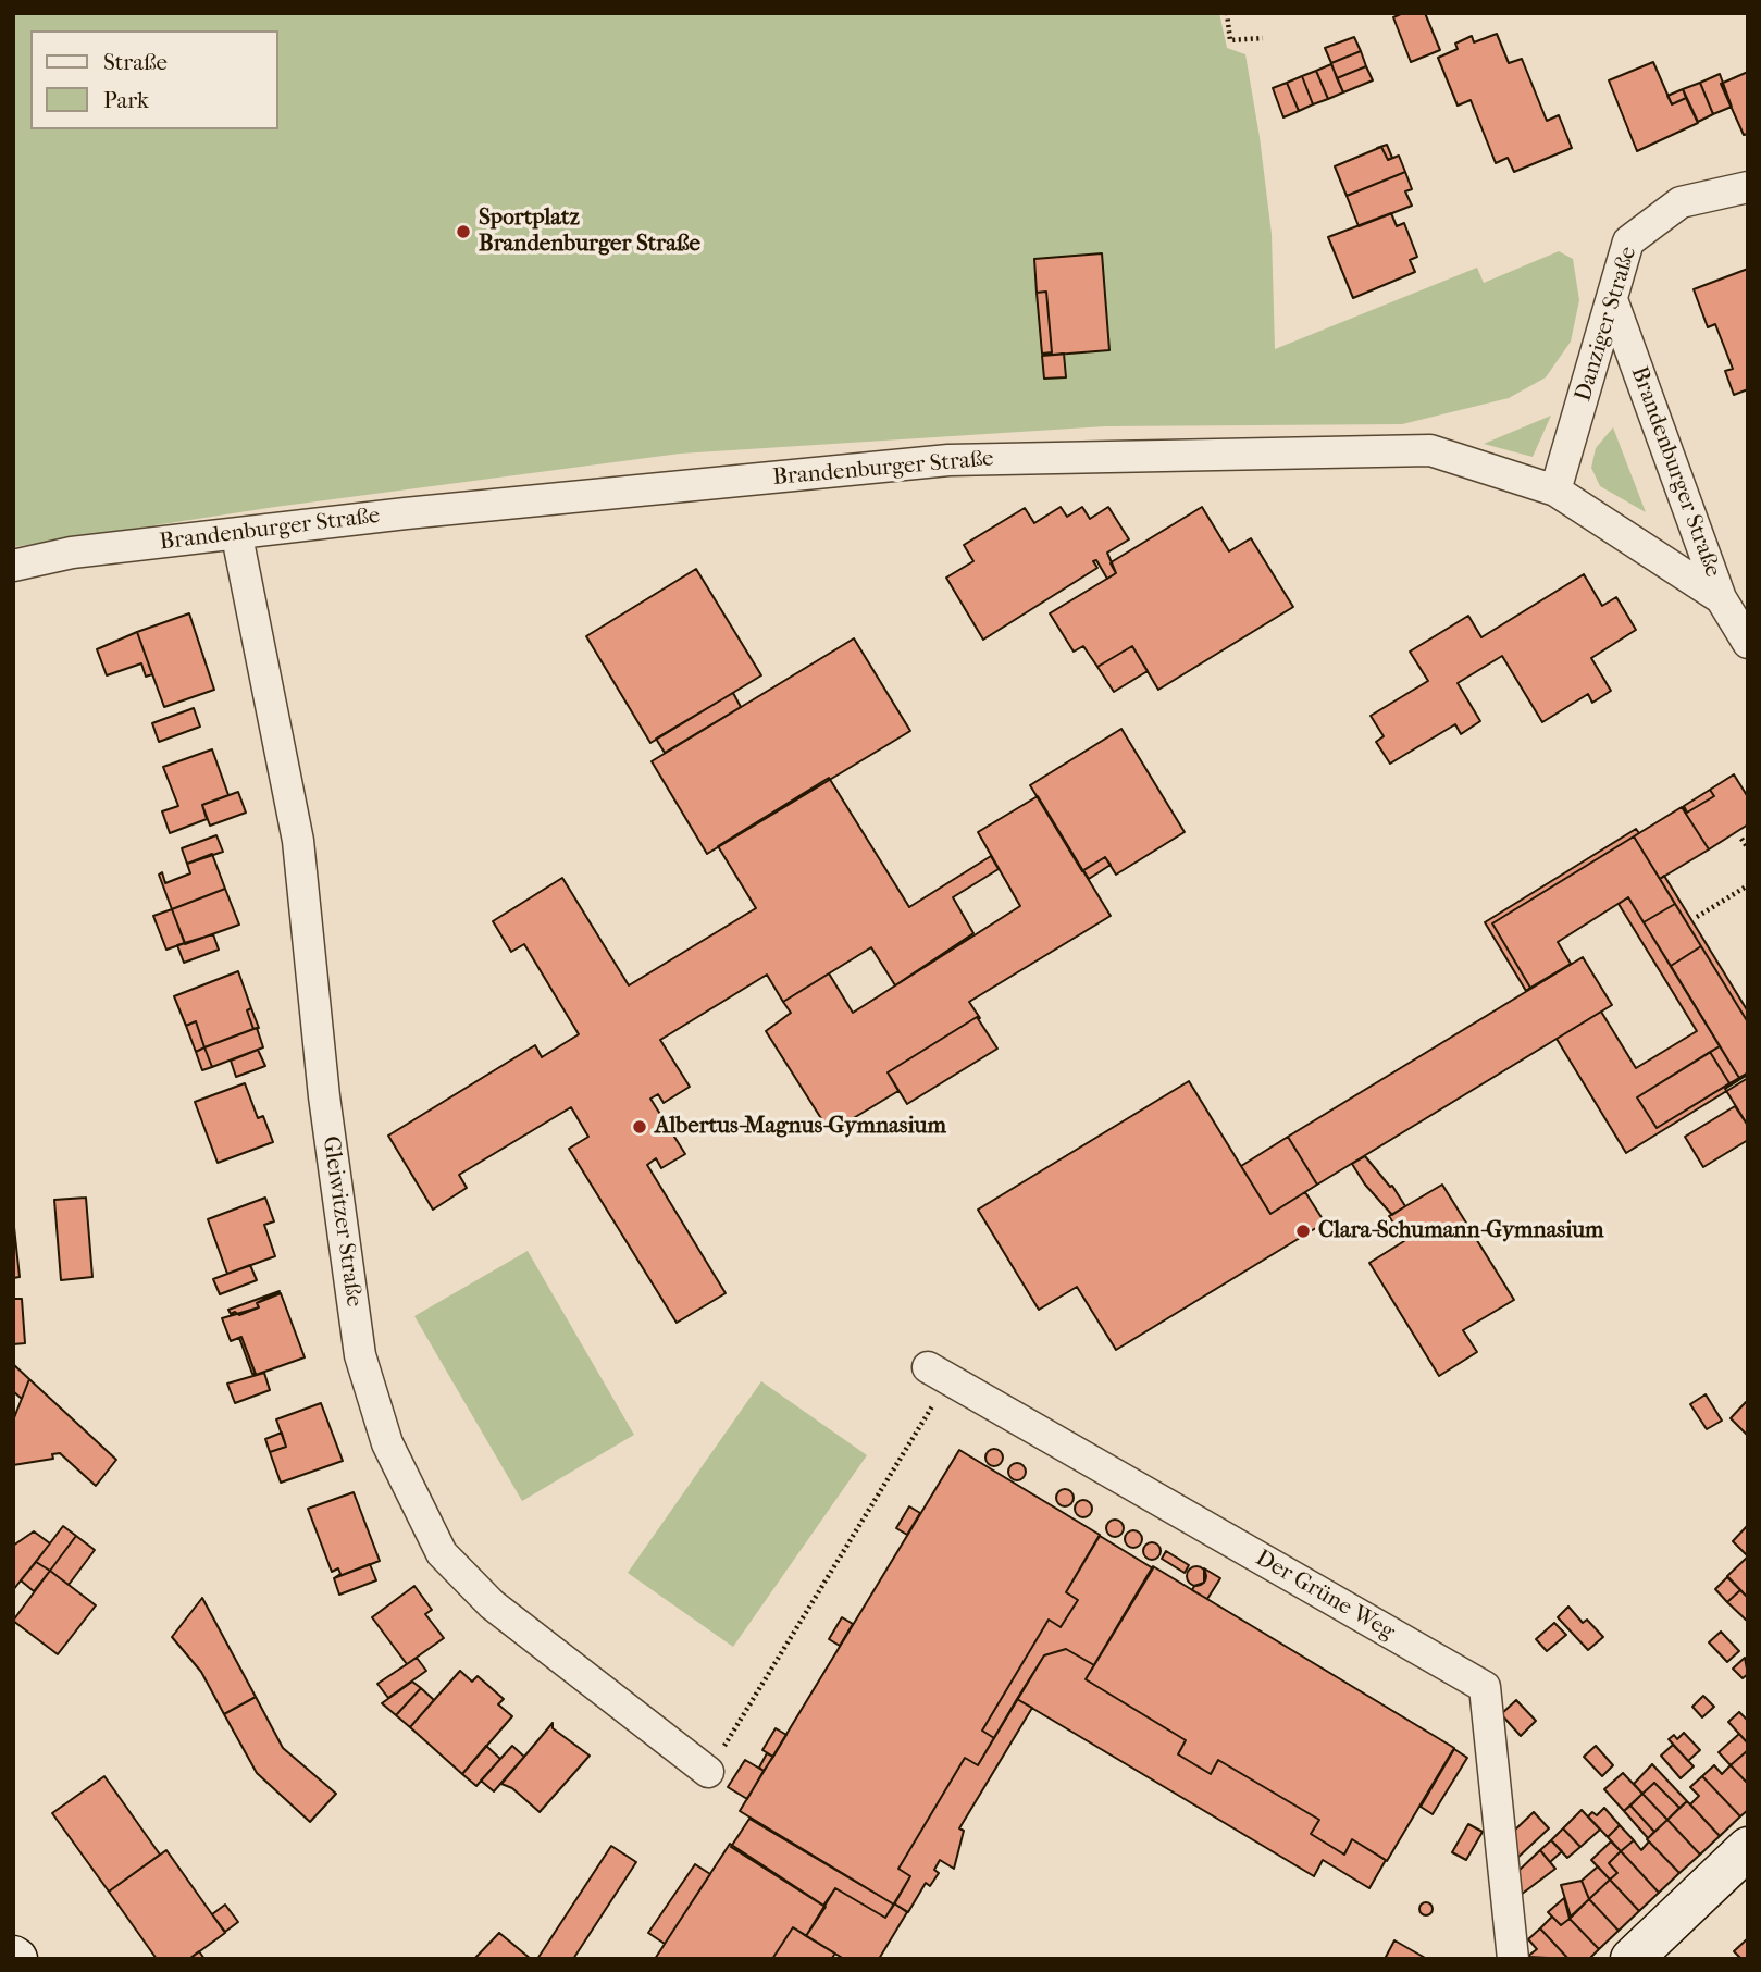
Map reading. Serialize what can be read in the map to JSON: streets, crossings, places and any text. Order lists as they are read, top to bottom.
{
  "streets": {
    "street": [
      "Danziger Straße",
      "Brandenburger Straße",
      "Gleiwitzer Straße",
      "Der Grüne Weg"
    ]
  },
  "crossings": [
    ["Danziger Straße", "Brandenburger Straße"],
    ["Brandenburger Straße", "Gleiwitzer Straße"]
  ],
  "places": ["Sportplatz Brandenburger Straße", "Albertus-Magnus-Gymnasium", "Clara-Schumann-Gymnasium"],
  "legend": ["Straße", "Park"]
}
